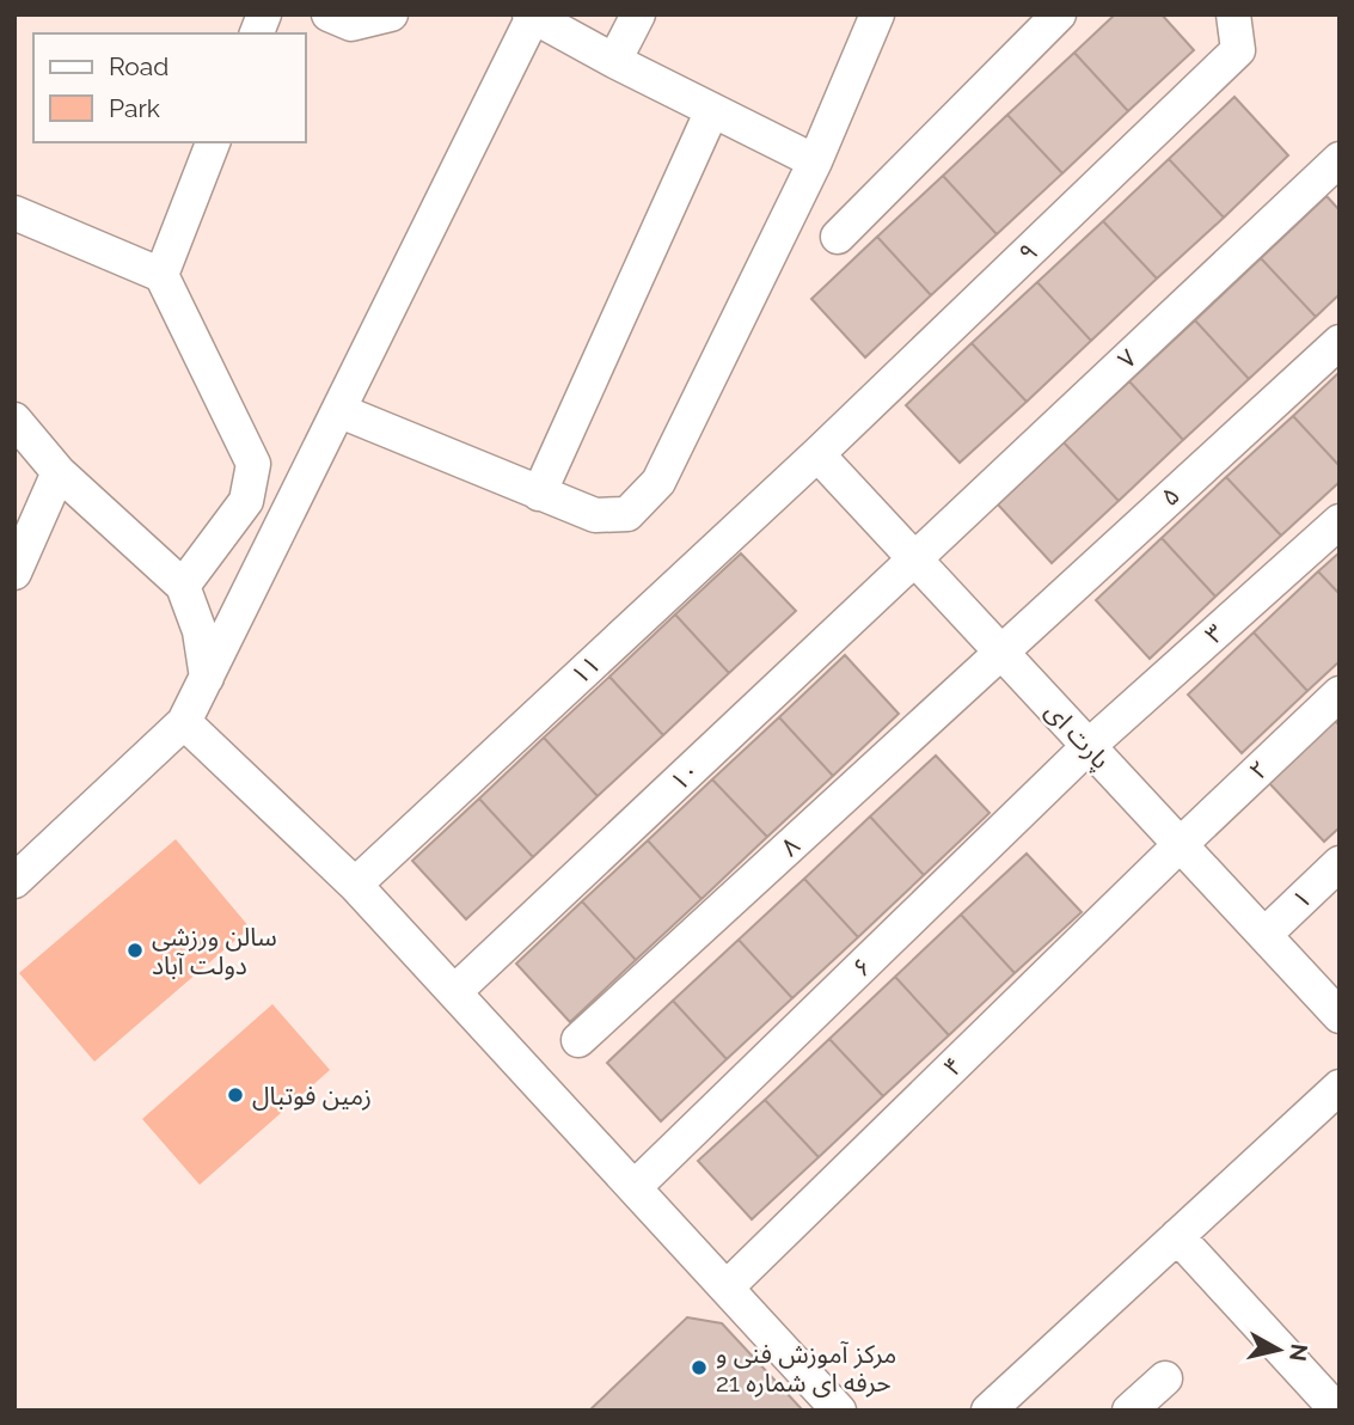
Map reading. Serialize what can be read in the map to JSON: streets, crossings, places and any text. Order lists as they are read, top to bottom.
{
  "streets": {
    "street": [
      "۹",
      "۷",
      "۵",
      "۳",
      "۱۱",
      "پارت ای",
      "۲",
      "۱۰",
      "۸",
      "۱",
      "۶",
      "۴"
    ]
  },
  "crossings": [
    ["۹", "۱۱"],
    ["۹", "پارت ای"],
    ["۷", "پارت ای"],
    ["۷", "۱۰"],
    ["۵", "پارت ای"],
    ["۵", "۸"],
    ["۳", "پارت ای"],
    ["۳", "۶"],
    ["۱۱", "پارت ای"],
    ["پارت ای", "۲"],
    ["پارت ای", "۱۰"],
    ["پارت ای", "۸"],
    ["پارت ای", "۱"],
    ["پارت ای", "۶"],
    ["پارت ای", "۴"],
    ["۲", "۴"]
  ],
  "places": ["سالن ورزشی دولت آباد", "زمین فوتبال", "مرکز آموزش فنی و حرفه ای شماره 21"],
  "legend": ["Road", "Park"],
  "north": "right"
}
